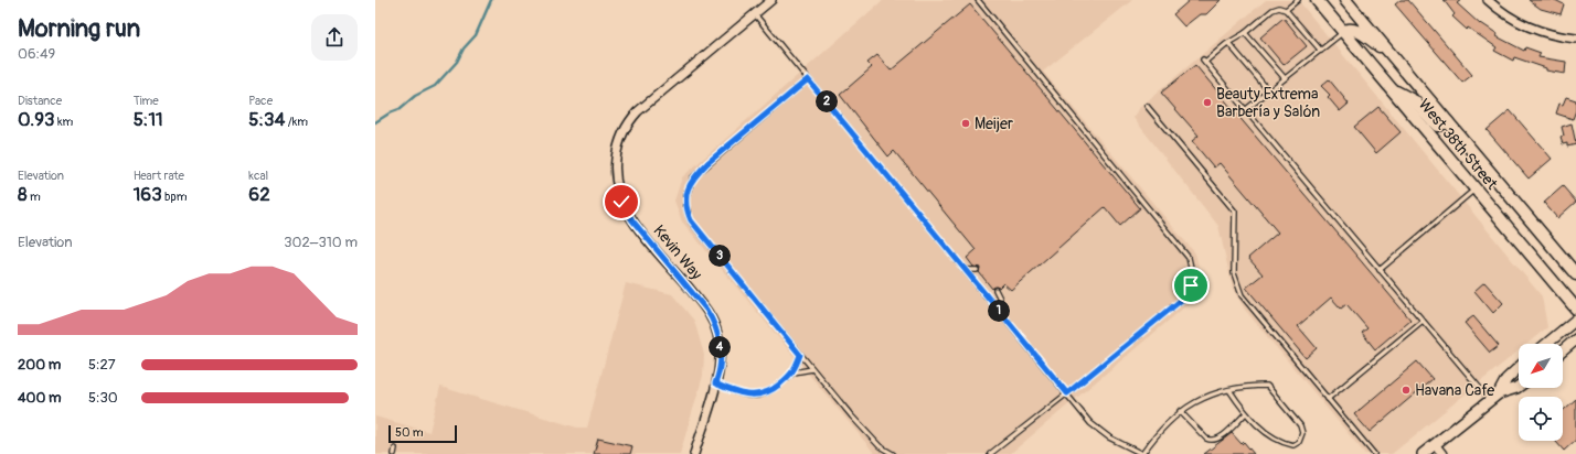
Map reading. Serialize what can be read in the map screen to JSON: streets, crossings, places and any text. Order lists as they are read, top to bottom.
{
  "streets": {
    "main road": ["West 38th Street"],
    "street": ["Kevin Way"]
  },
  "places": ["Beauty Extrema Barbería y Salón", "Meijer", "Havana Cafe"],
  "scale_bar": "50 m",
  "north": "bottom left",
  "page": {
    "heading": ["Morning run", "06:49"],
    "stats": [
      ["Distance", "0.93 km"],
      ["Time", "5:11"],
      ["Pace", "5:34 /km"],
      ["Elevation", "8 m"],
      ["Heart rate", "163 bpm"],
      ["kcal", "62"]
    ],
    "pins": [
      "2",
      "3",
      "1",
      "4"
    ],
    "chart": ["Elevation", "302–310 m"],
    "list": [
      {
        "name": "200 m",
        "note": "5:27"
      },
      {
        "name": "400 m",
        "note": "5:30"
      }
    ],
    "scale": "50 m"
  }
}
